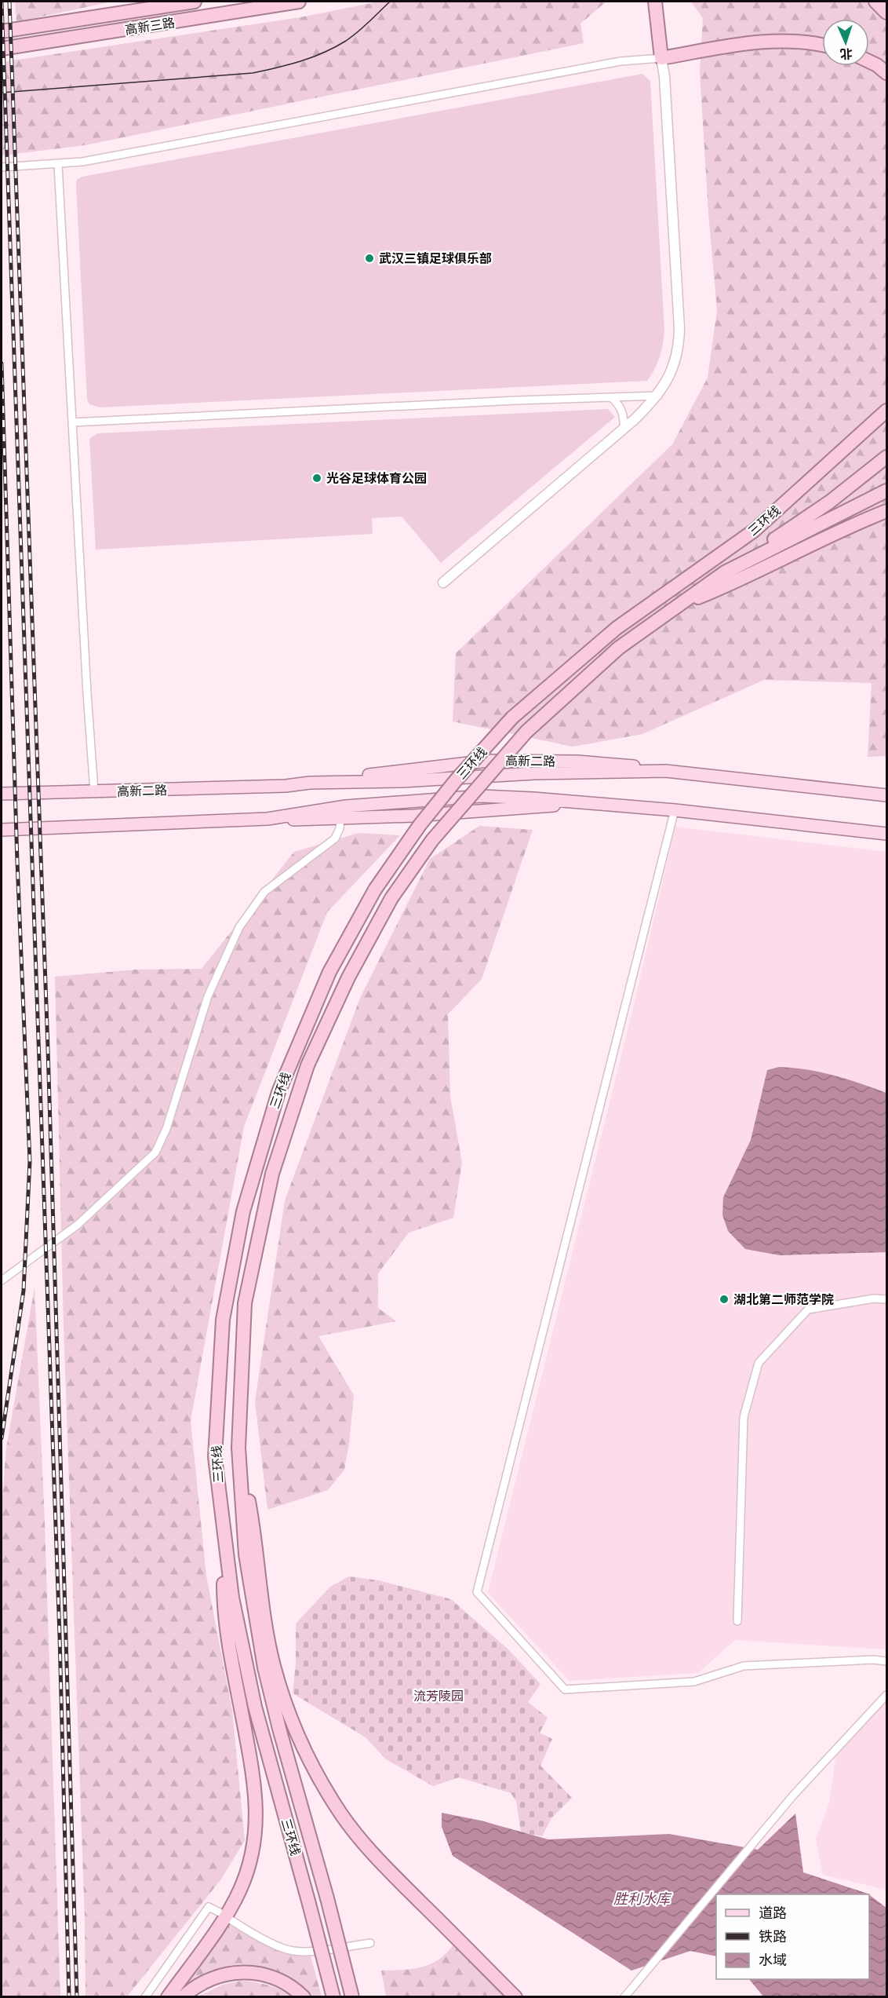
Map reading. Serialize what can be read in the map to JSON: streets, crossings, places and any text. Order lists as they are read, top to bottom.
{
  "streets": {
    "highway": ["高新三路", "三环线"],
    "main road": ["高新二路"]
  },
  "water": ["胜利水库"],
  "parks": ["流芳陵园"],
  "places": ["武汉三镇足球俱乐部", "光谷足球体育公园", "湖北第二师范学院"],
  "legend": ["道路", "铁路", "水域"],
  "north": "bottom"
}
